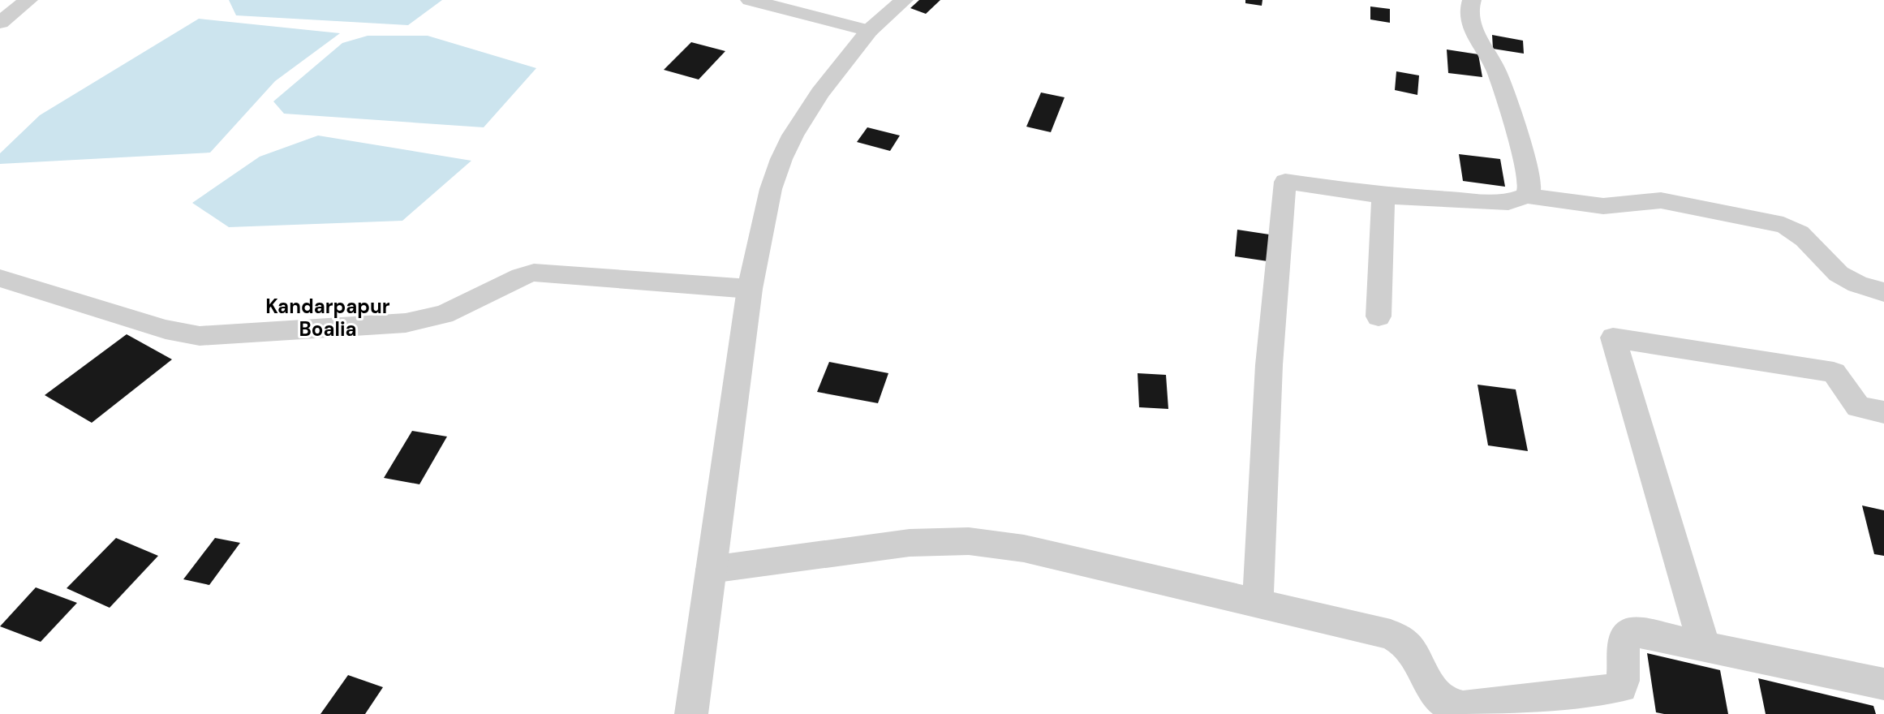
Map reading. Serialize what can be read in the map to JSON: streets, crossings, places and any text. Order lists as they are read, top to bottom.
{
  "districts": ["Kandarpapur Boalia"]
}
